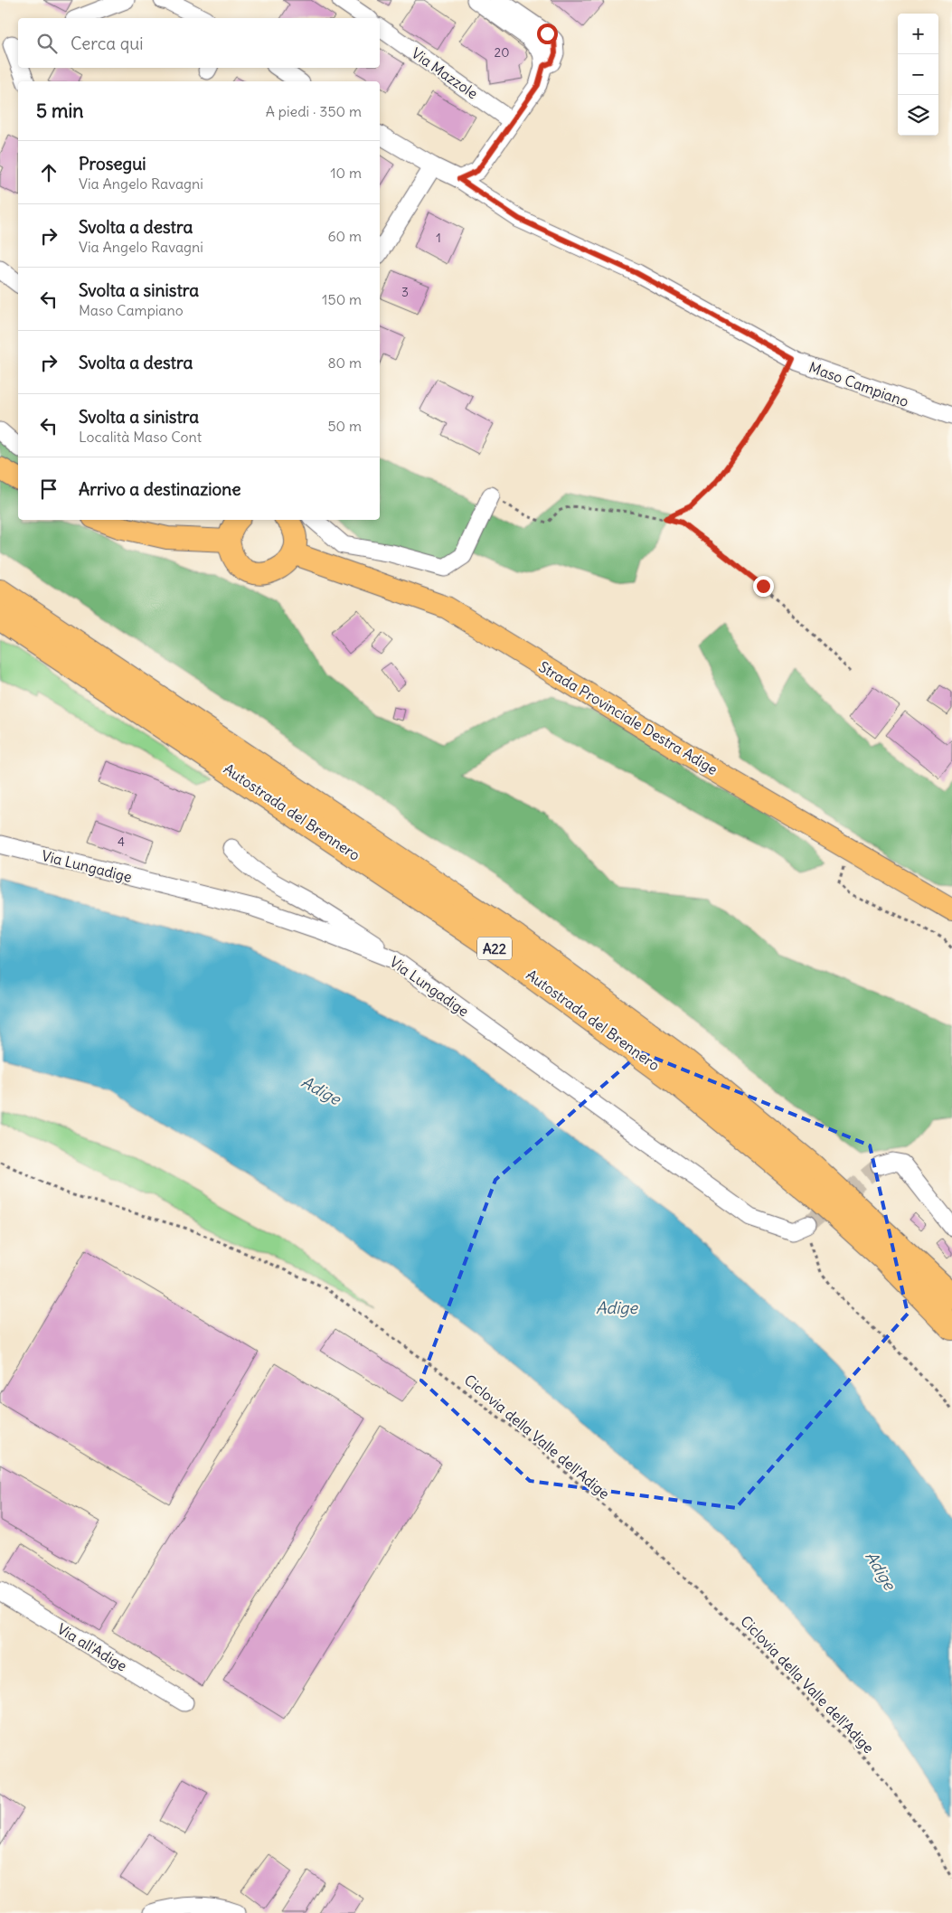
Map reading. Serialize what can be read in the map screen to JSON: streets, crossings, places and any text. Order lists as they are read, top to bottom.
{
  "streets": {
    "highway": ["Autostrada del Brennero", "A22"],
    "main road": ["Strada Provinciale Destra Adige"],
    "street": [
      "Via Mazzole",
      "Maso Campiano",
      "Via Lungadige",
      "Via all'Adige"
    ],
    "path": ["Ciclovia della Valle dell'Adige"]
  },
  "water": ["Adige"],
  "house_numbers": [
    "20",
    "1",
    "3",
    "4"
  ],
  "page": {
    "map_buttons": ["+", "−"],
    "search": "Cerca qui",
    "heading": ["5 min", "A piedi · 350 m"],
    "list": [
      ["Prosegui", "Via Angelo Ravagni", "10 m"],
      ["Svolta a destra", "Via Angelo Ravagni", "60 m"],
      ["Svolta a sinistra", "Maso Campiano", "150 m"],
      ["Svolta a destra", "80 m"],
      ["Svolta a sinistra", "Località Maso Cont", "50 m"],
      "Arrivo a destinazione"
    ]
  }
}
